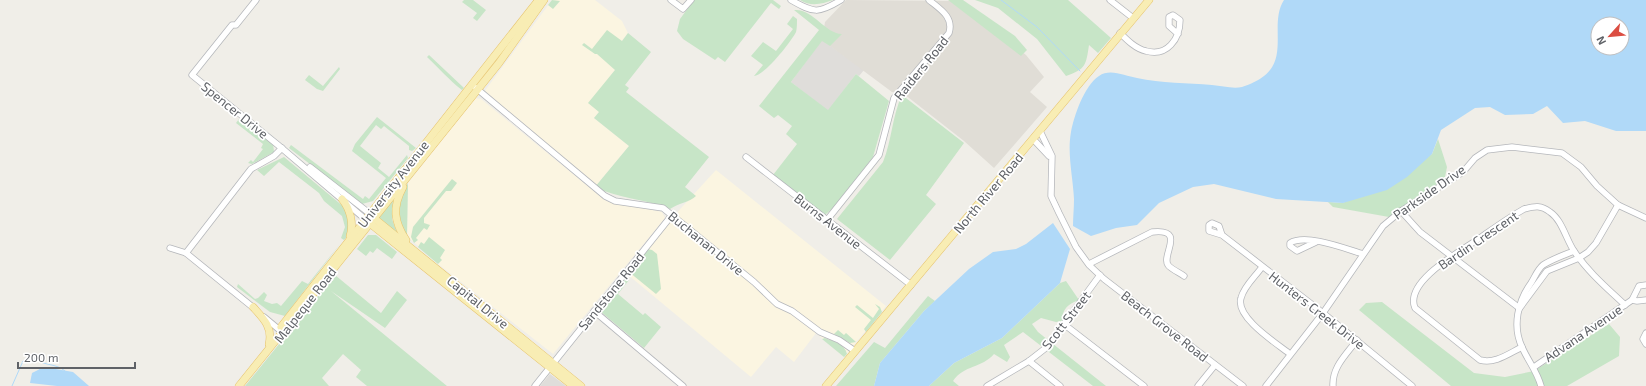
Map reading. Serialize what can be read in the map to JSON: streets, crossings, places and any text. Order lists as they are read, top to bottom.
{
  "streets": {
    "main road": [
      "University Avenue",
      "North River Road",
      "Capital Drive",
      "Malpeque Road"
    ],
    "street": [
      "Raiders Road",
      "Spencer Drive",
      "Parkside Drive",
      "Burns Avenue",
      "Bardin Crescent",
      "Buchanan Drive",
      "Sandstone Road",
      "Hunters Creek Drive",
      "Scott Street",
      "Beach Grove Road",
      "Advana Avenue"
    ]
  },
  "crossings": [
    ["Raiders Road", "Burns Avenue"],
    ["Spencer Drive", "University Avenue"],
    ["Spencer Drive", "Capital Drive"],
    ["Spencer Drive", "Malpeque Road"],
    ["University Avenue", "Buchanan Drive"],
    ["University Avenue", "Capital Drive"],
    ["University Avenue", "Malpeque Road"],
    ["Parkside Drive", "Hunters Creek Drive"],
    ["North River Road", "Burns Avenue"],
    ["North River Road", "Buchanan Drive"],
    ["Bardin Crescent", "Advana Avenue"],
    ["Buchanan Drive", "Sandstone Road"],
    ["Sandstone Road", "Capital Drive"],
    ["Capital Drive", "Malpeque Road"],
    ["Scott Street", "Beach Grove Road"]
  ],
  "scale_bar": "200 m",
  "north": "bottom left"
}
